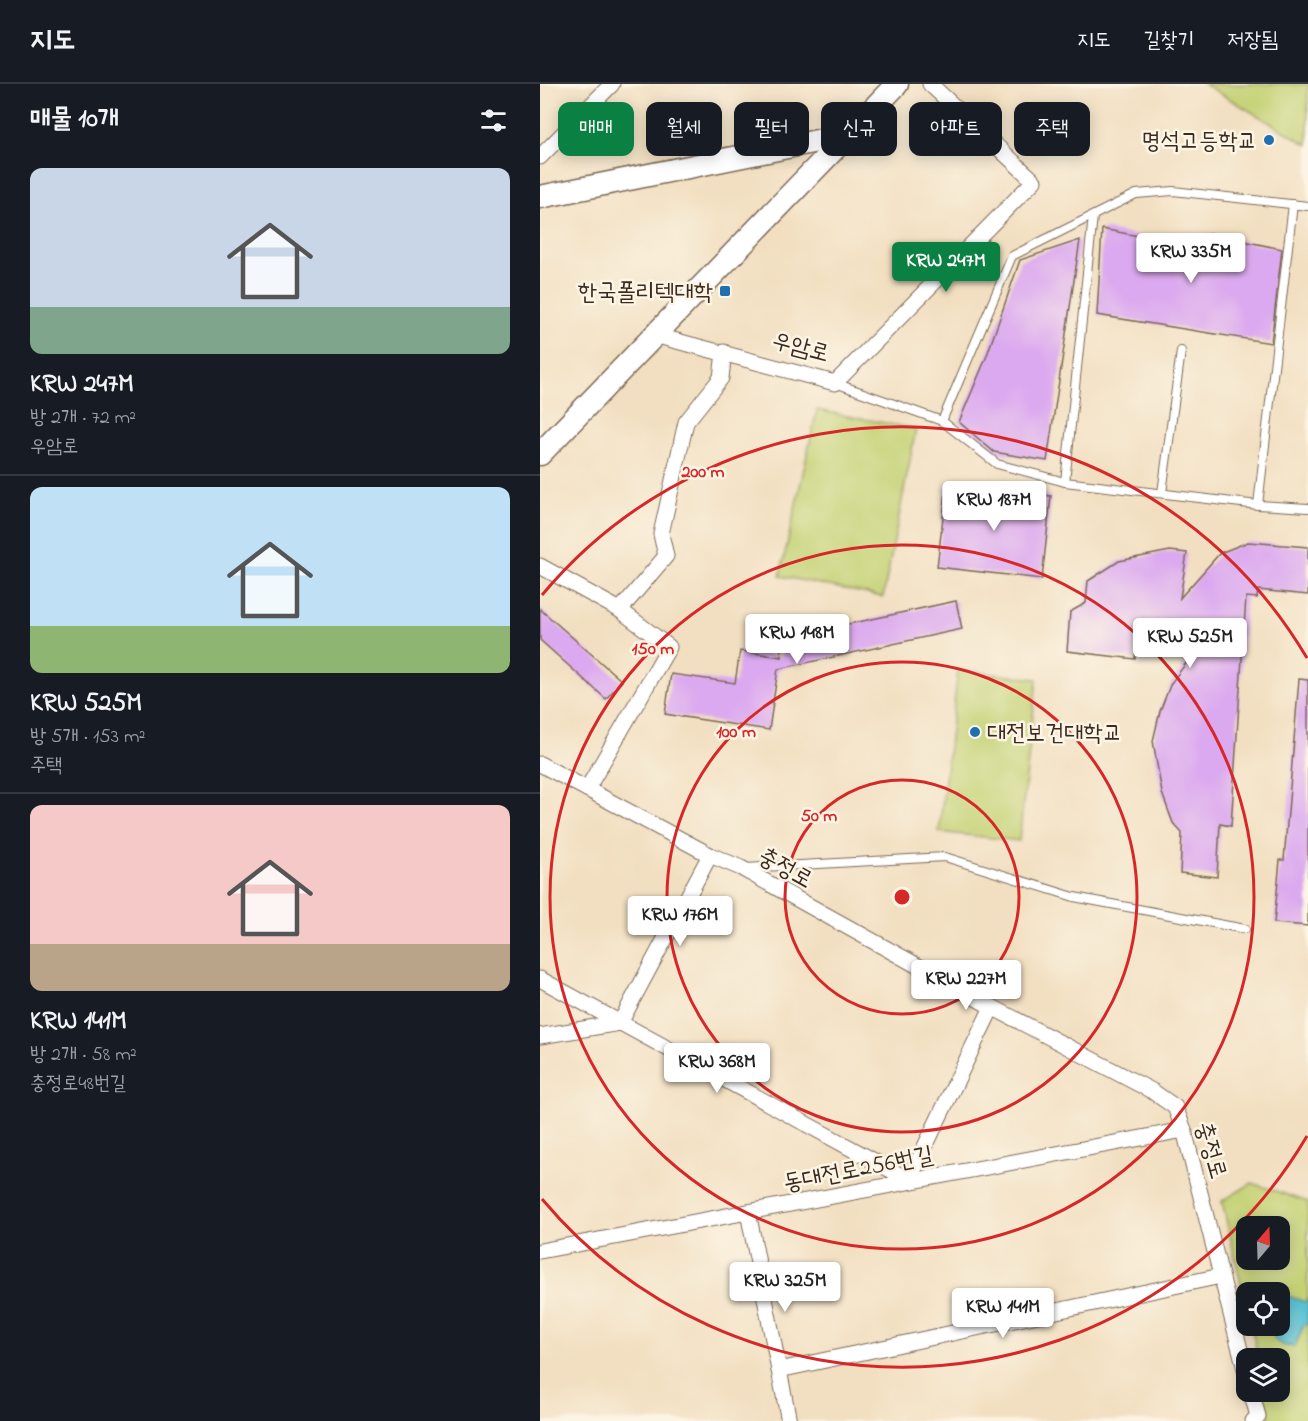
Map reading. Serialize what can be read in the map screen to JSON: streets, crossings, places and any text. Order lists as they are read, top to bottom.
{
  "streets": {
    "street": ["우암로", "충정로", "동대전로256번길"]
  },
  "crossings": [
    ["충정로", "동대전로256번길"]
  ],
  "places": {
    "other": ["명석고등학교", "대전보건대학교"],
    "transit": ["한국폴리텍대학"]
  },
  "north": "top",
  "page": {
    "header": "지도",
    "nav": ["지도", "길찾기", "저장됨"],
    "heading": "매물 10개",
    "chip": [
      "매매",
      "월세",
      "필터",
      "신규",
      "아파트",
      "주택"
    ],
    "list": [
      {
        "name": "KRW 247M",
        "note": "방 2개 · 72 m² · 우암로"
      },
      {
        "name": "KRW 525M",
        "note": "방 5개 · 153 m² · 주택"
      },
      {
        "name": "KRW 141M",
        "note": "방 2개 · 58 m² · 충정로48번길"
      }
    ],
    "price": [
      "KRW 335M",
      "KRW 247M",
      "KRW 187M",
      "KRW 148M",
      "KRW 525M",
      "KRW 176M",
      "KRW 227M",
      "KRW 368M",
      "KRW 325M",
      "KRW 141M"
    ]
  },
  "rings": [
    "200 m",
    "150 m",
    "100 m",
    "50 m"
  ]
}
